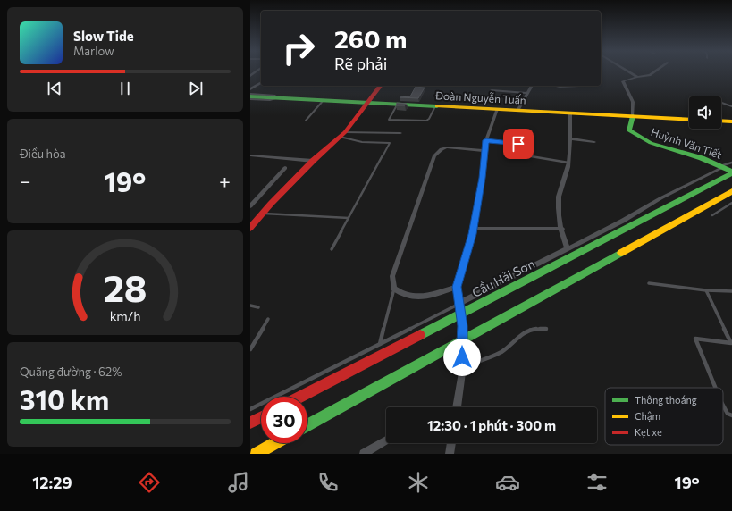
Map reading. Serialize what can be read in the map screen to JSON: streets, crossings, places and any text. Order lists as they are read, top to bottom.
{
  "streets": {
    "main road": ["Đoàn Nguyễn Tuấn", "Huỳnh Văn Tiết", "Cầu Hải Sơn"]
  },
  "crossings": [
    ["Đoàn Nguyễn Tuấn", "Huỳnh Văn Tiết"],
    ["Huỳnh Văn Tiết", "Cầu Hải Sơn"]
  ],
  "legend": ["Thông thoáng", "Chậm", "Kẹt xe"],
  "page": {
    "turn": ["260 m", "Rẽ phải"],
    "song": ["Slow Tide", "Marlow"],
    "tile": [
      "Điều hòa",
      ["Quãng đường · 62%", "310 km"]
    ],
    "heat": ["−", "19°", "+"],
    "limit": "30",
    "trip": "12:30 · 1 phút · 300 m",
    "tabs": ["12:29", "19°"],
    "gauge": ["28", "km/h"]
  }
}
